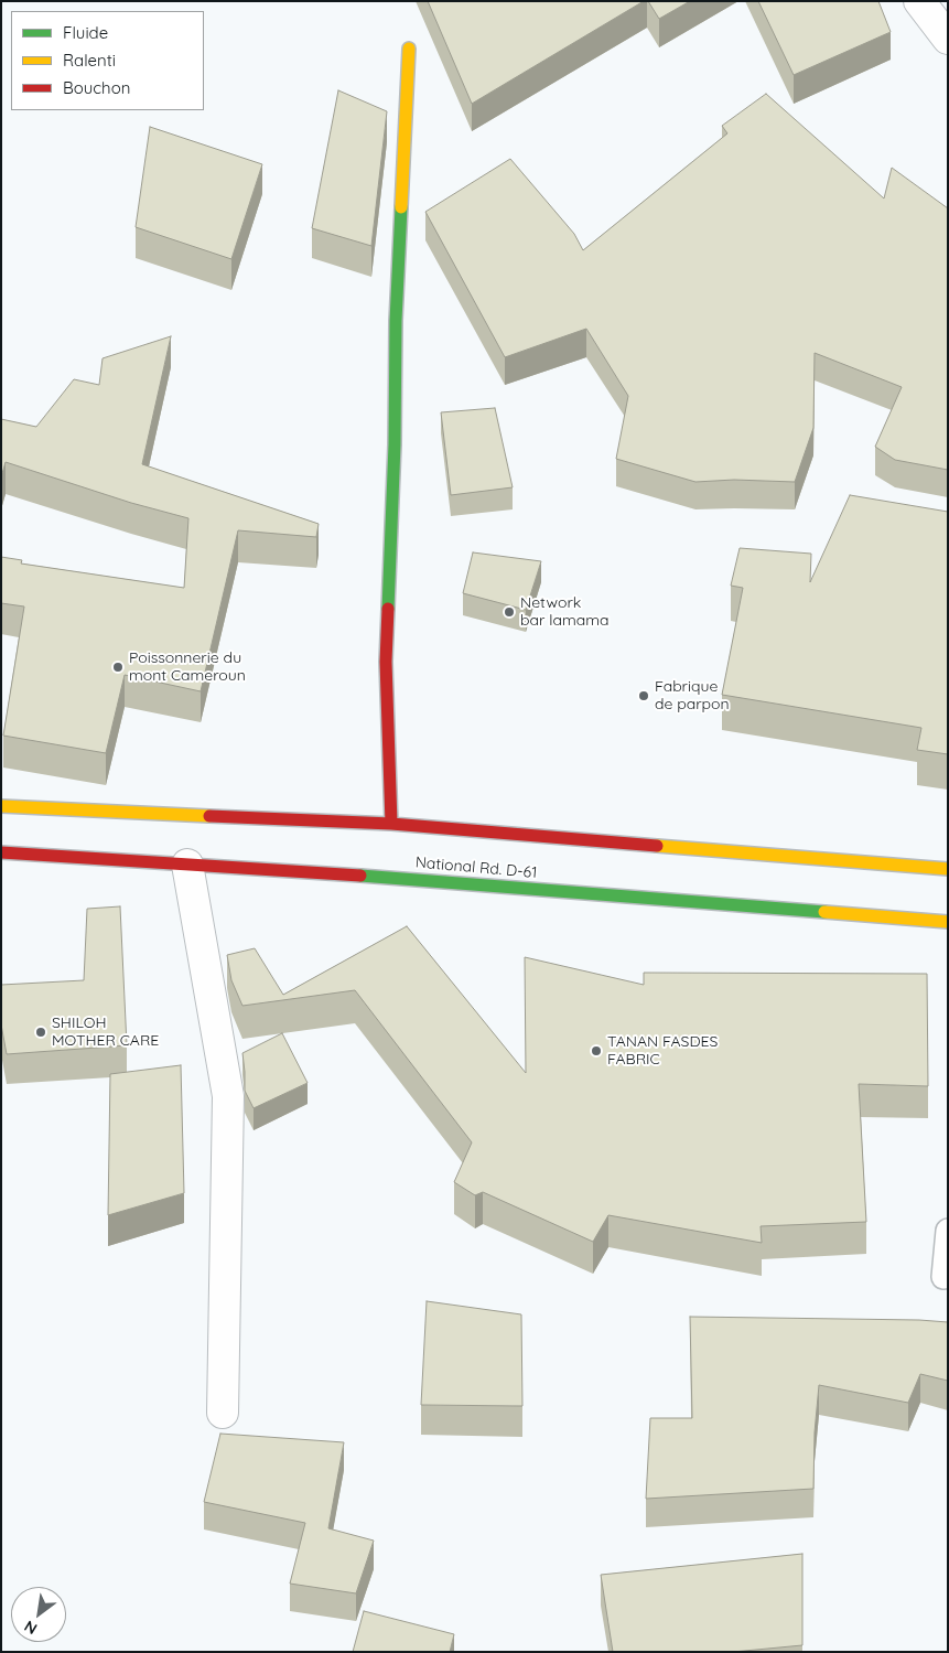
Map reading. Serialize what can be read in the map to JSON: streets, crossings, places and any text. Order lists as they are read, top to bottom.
{
  "streets": {
    "main road": ["National Rd. D-61"]
  },
  "places": [
    "Network bar lamama",
    "Poissonnerie du mont Cameroun",
    "Fabrique de parpon",
    "SHILOH MOTHER CARE",
    "TANAN FASDES FABRIC"
  ],
  "legend": ["Fluide", "Ralenti", "Bouchon"],
  "north": "bottom left"
}
